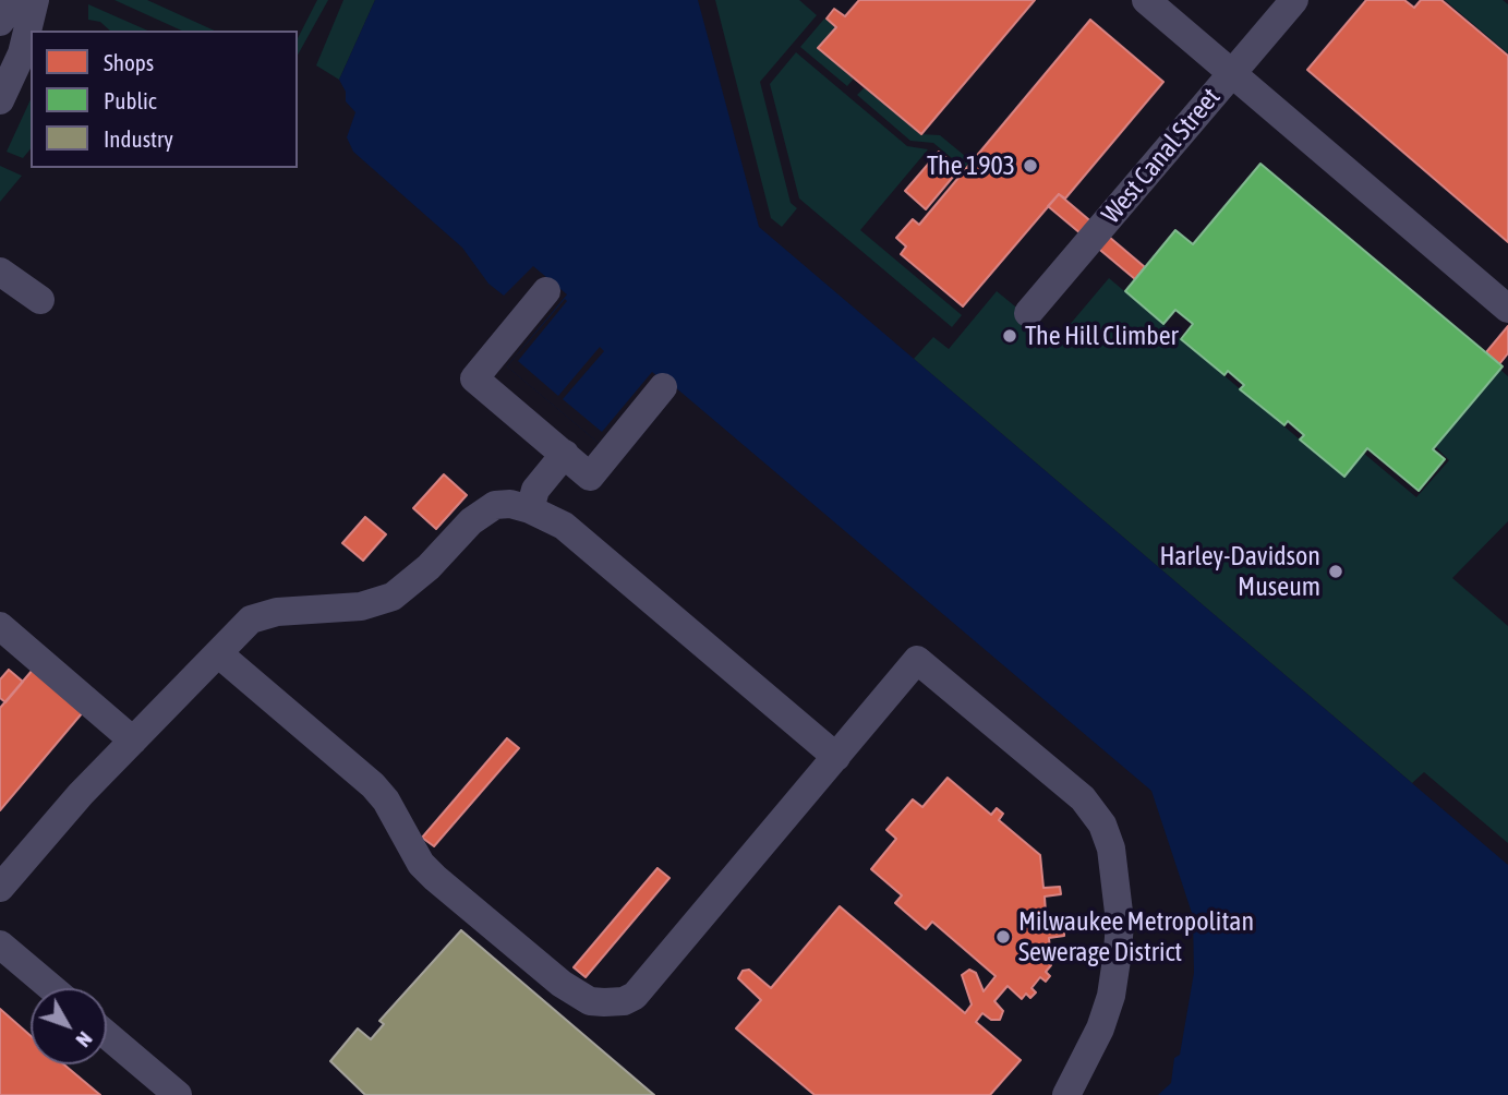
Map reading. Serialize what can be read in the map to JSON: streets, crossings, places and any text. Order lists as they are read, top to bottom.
{
  "streets": {
    "street": ["West Canal Street"]
  },
  "places": [
    "The 1903",
    "The Hill Climber",
    "Harley-Davidson Museum",
    "Milwaukee Metropolitan Sewerage District"
  ],
  "legend": ["Shops", "Public", "Industry"],
  "north": "bottom right"
}
